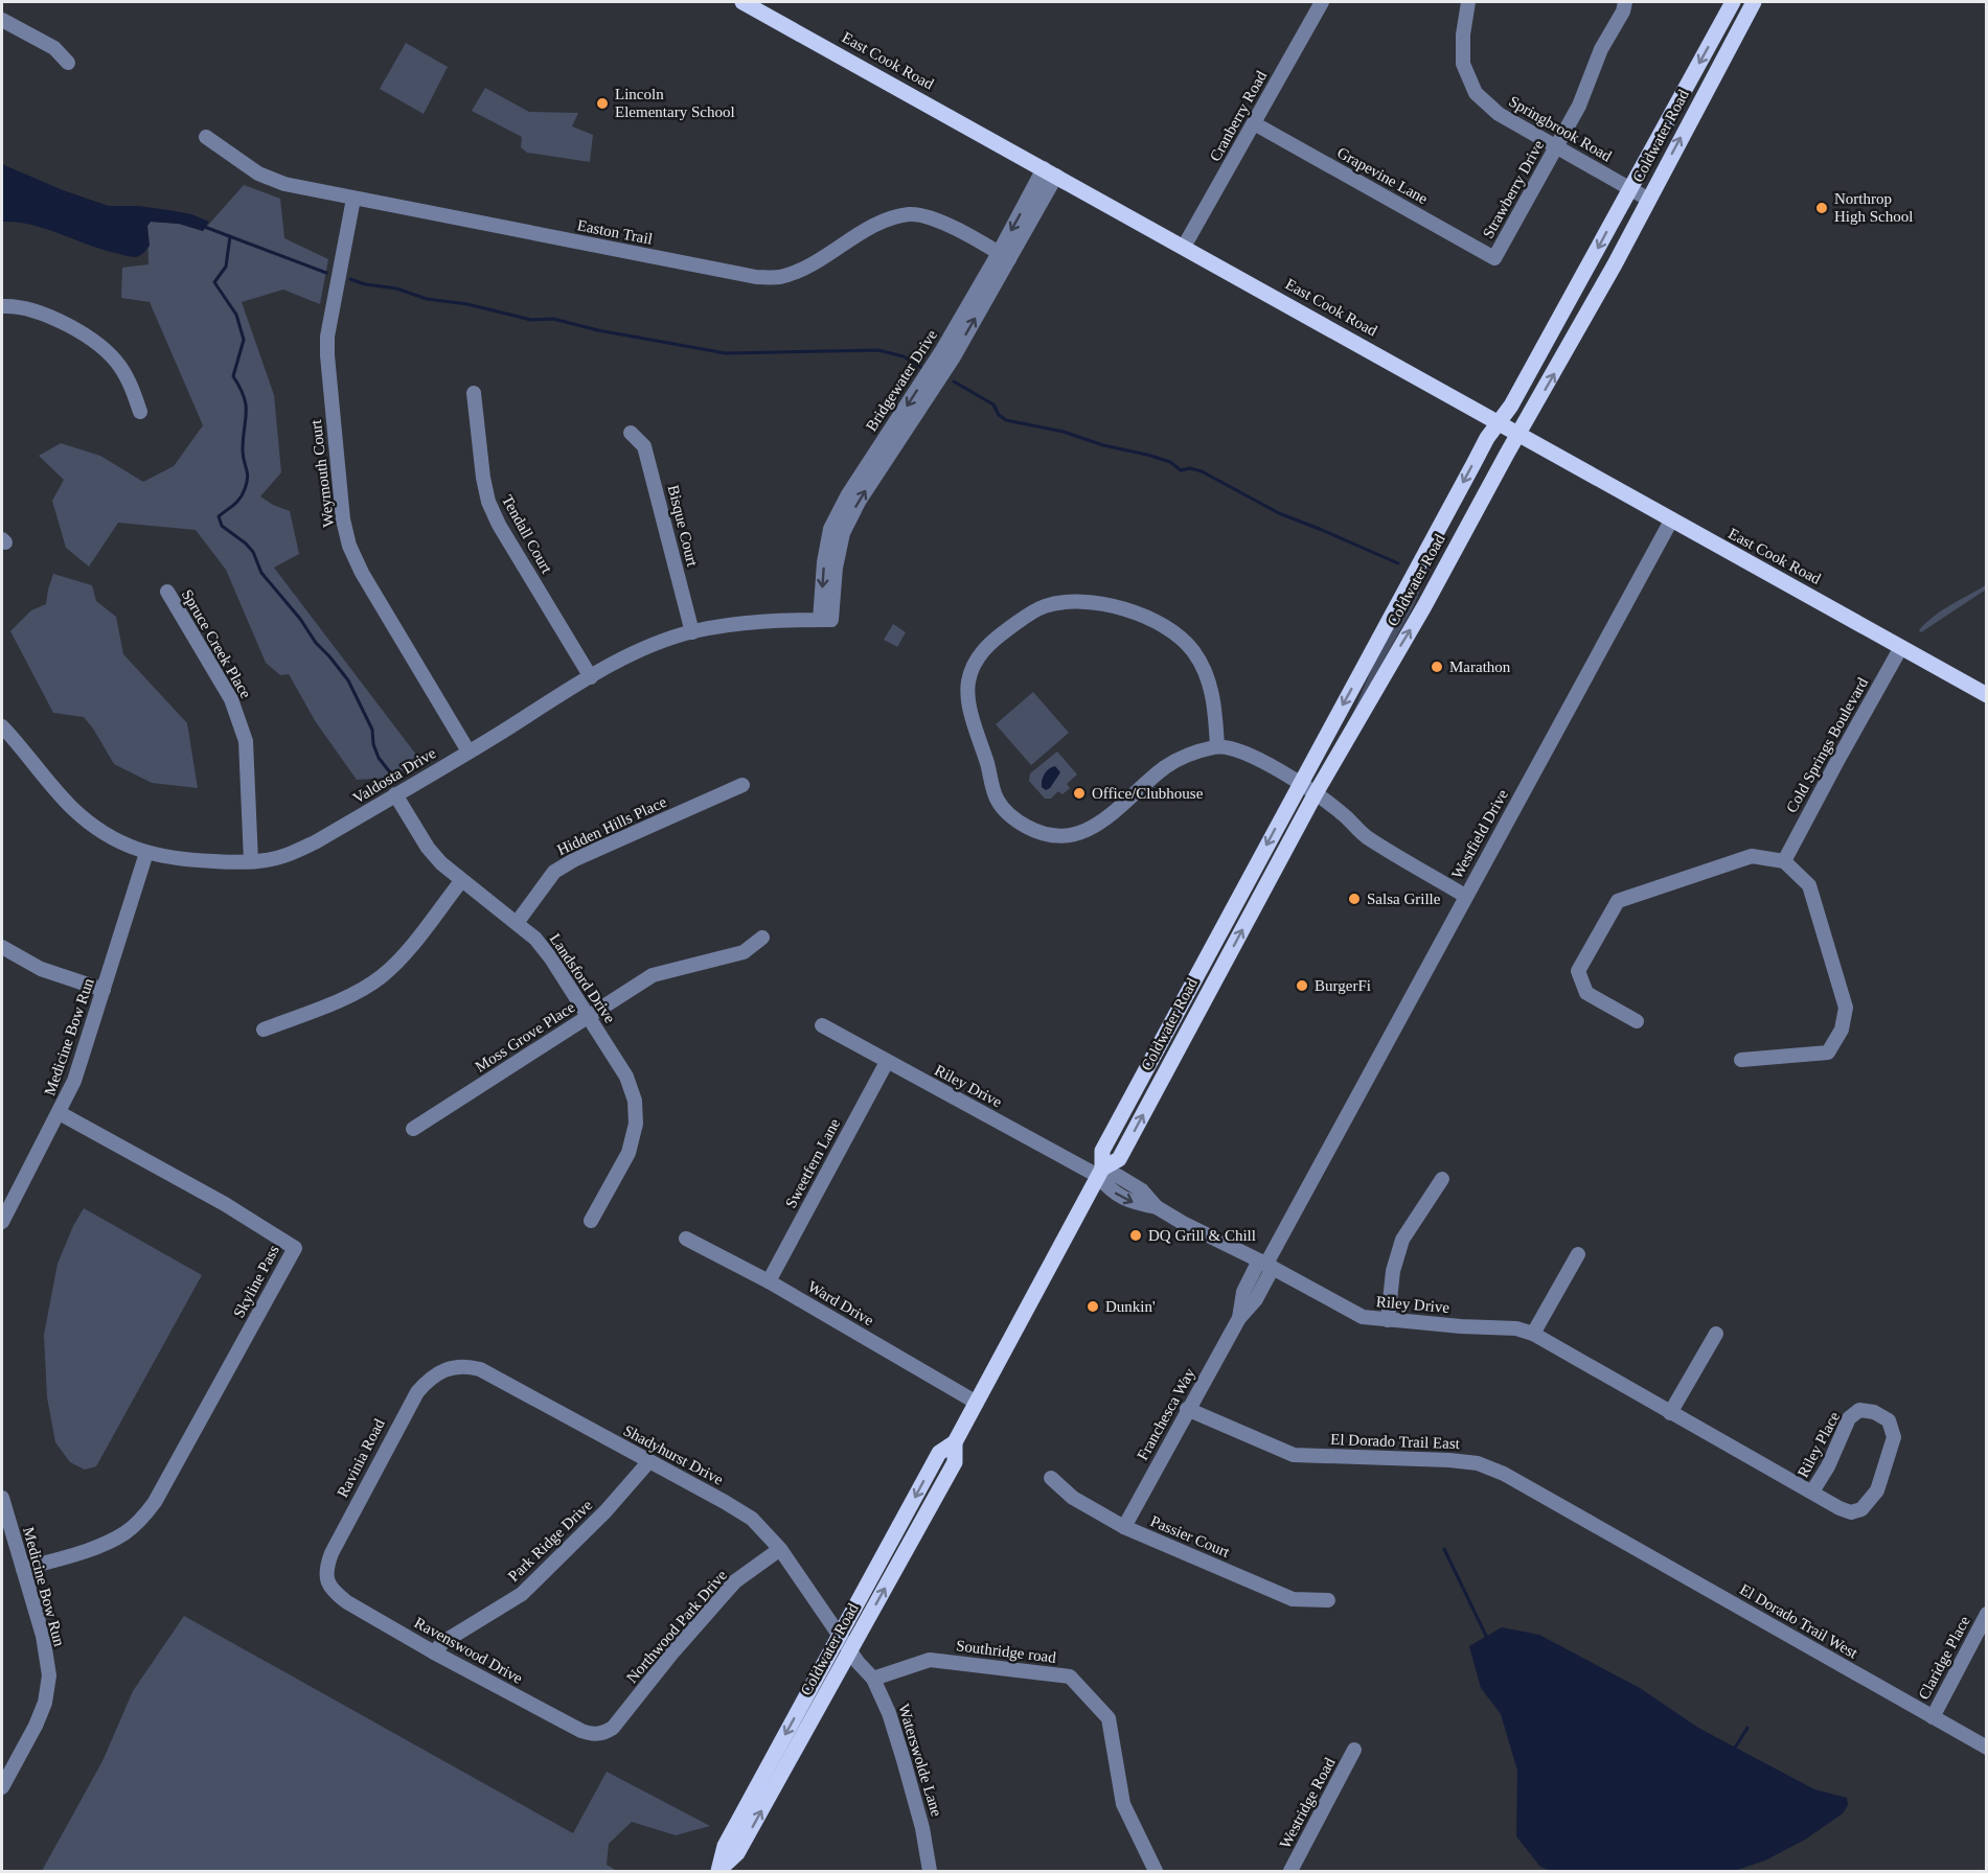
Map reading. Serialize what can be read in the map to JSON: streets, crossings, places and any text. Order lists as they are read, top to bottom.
{
  "streets": {
    "main road": ["East Cook Road", "Coldwater Road"],
    "street": [
      "Cranberry Road",
      "Springbrook Road",
      "Grapevine Lane",
      "Strawberry Drive",
      "Easton Trail",
      "Bridgewater Drive",
      "Weymouth Court",
      "Bisque Court",
      "Tendall Court",
      "Spruce Creek Place",
      "Cold Springs Boulevard",
      "Valdosta Drive",
      "Hidden Hills Place",
      "Westfield Drive",
      "Landsford Drive",
      "Medicine Bow Run",
      "Moss Grove Place",
      "Riley Drive",
      "Sweetfern Lane",
      "Skyline Pass",
      "Ward Drive",
      "Franchesca Way",
      "El Dorado Trail East",
      "Riley Place",
      "Shadyhurst Drive",
      "Ravinia Road",
      "Passier Court",
      "Park Ridge Drive",
      "El Dorado Trail West",
      "Northwood Park Drive",
      "Ravenswood Drive",
      "Southridge road",
      "Claridge Place",
      "Waterswolde Lane",
      "Westridge Road"
    ]
  },
  "crossings": [
    ["East Cook Road", "Cranberry Road"],
    ["East Cook Road", "Coldwater Road"],
    ["East Cook Road", "Bridgewater Drive"],
    ["East Cook Road", "Cold Springs Boulevard"],
    ["East Cook Road", "Westfield Drive"],
    ["Cranberry Road", "Grapevine Lane"],
    ["Springbrook Road", "Coldwater Road"],
    ["Springbrook Road", "Strawberry Drive"],
    ["Coldwater Road", "Riley Drive"],
    ["Coldwater Road", "Ward Drive"],
    ["Coldwater Road", "Shadyhurst Drive"],
    ["Coldwater Road", "Waterswolde Lane"],
    ["Grapevine Lane", "Strawberry Drive"],
    ["Easton Trail", "Bridgewater Drive"],
    ["Easton Trail", "Weymouth Court"],
    ["Bridgewater Drive", "Valdosta Drive"],
    ["Weymouth Court", "Valdosta Drive"],
    ["Bisque Court", "Valdosta Drive"],
    ["Tendall Court", "Valdosta Drive"],
    ["Spruce Creek Place", "Valdosta Drive"],
    ["Valdosta Drive", "Landsford Drive"],
    ["Valdosta Drive", "Medicine Bow Run"],
    ["Hidden Hills Place", "Landsford Drive"],
    ["Westfield Drive", "Riley Drive"],
    ["Westfield Drive", "Franchesca Way"],
    ["Landsford Drive", "Moss Grove Place"],
    ["Medicine Bow Run", "Skyline Pass"],
    ["Riley Drive", "Sweetfern Lane"],
    ["Riley Drive", "Franchesca Way"],
    ["Riley Drive", "Riley Place"],
    ["Sweetfern Lane", "Ward Drive"],
    ["Franchesca Way", "El Dorado Trail East"],
    ["Franchesca Way", "Passier Court"],
    ["El Dorado Trail East", "El Dorado Trail West"],
    ["Shadyhurst Drive", "Ravinia Road"],
    ["Shadyhurst Drive", "Park Ridge Drive"],
    ["Shadyhurst Drive", "Northwood Park Drive"],
    ["Shadyhurst Drive", "Waterswolde Lane"],
    ["Ravinia Road", "Ravenswood Drive"],
    ["Park Ridge Drive", "Ravenswood Drive"],
    ["El Dorado Trail West", "Claridge Place"],
    ["Northwood Park Drive", "Ravenswood Drive"],
    ["Southridge road", "Waterswolde Lane"]
  ],
  "places": [
    "Lincoln Elementary School",
    "Northrop High School",
    "Marathon",
    "Office/Clubhouse",
    "Salsa Grille",
    "BurgerFi",
    "DQ Grill & Chill",
    "Dunkin'"
  ]
}
